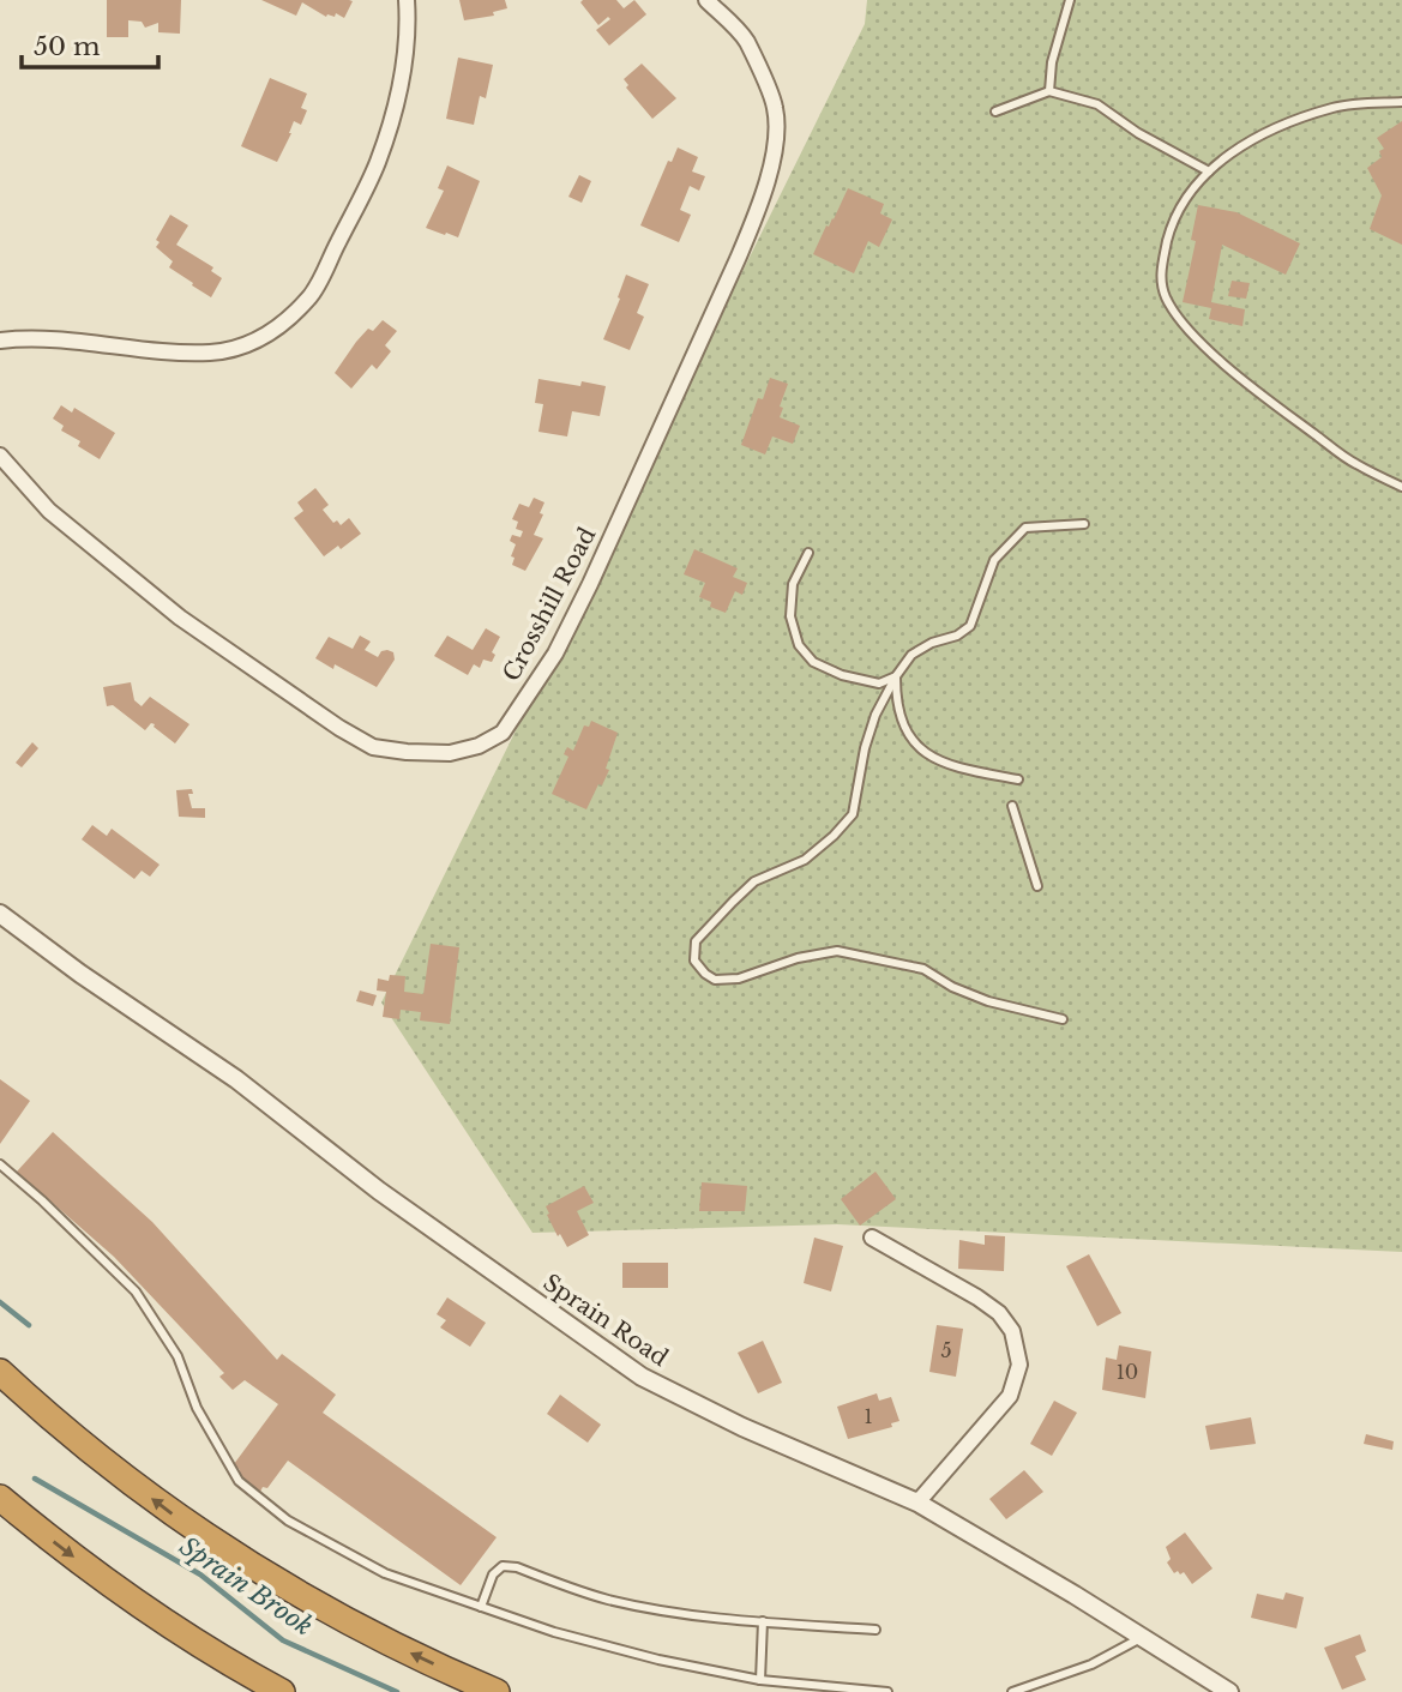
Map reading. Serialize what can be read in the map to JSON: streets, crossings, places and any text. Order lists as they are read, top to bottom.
{
  "streets": {
    "street": ["Crosshill Road", "Sprain Road"]
  },
  "water": ["Sprain Brook"],
  "house_numbers": ["5", "10", "1"],
  "scale_bar": "50 m"
}
